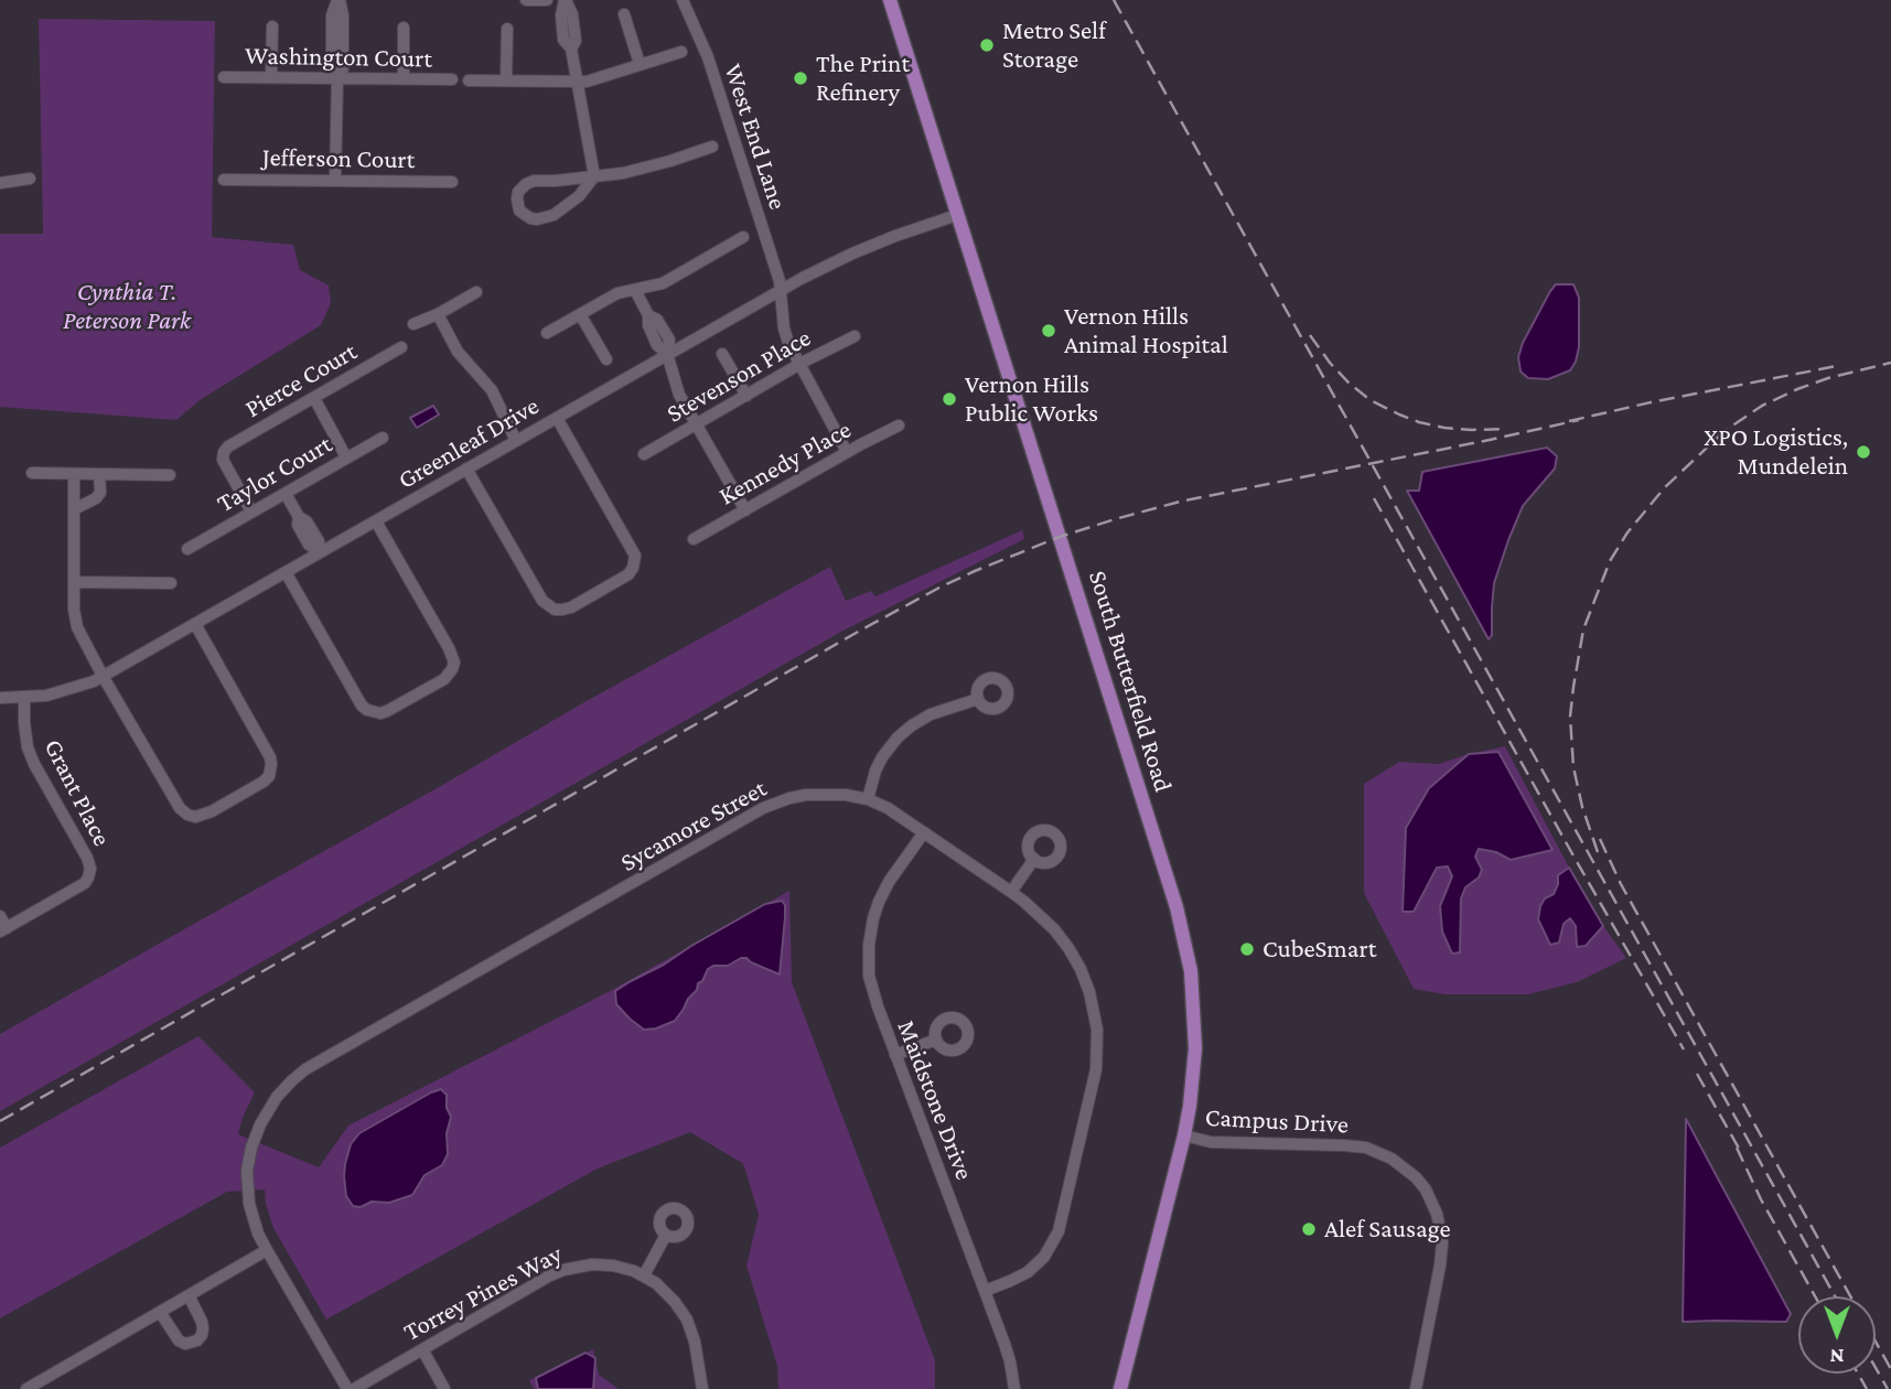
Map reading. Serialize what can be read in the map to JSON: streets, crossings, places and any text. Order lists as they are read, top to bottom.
{
  "streets": {
    "main road": ["South Butterfield Road"],
    "street": [
      "Washington Court",
      "West End Lane",
      "Jefferson Court",
      "Stevenson Place",
      "Pierce Court",
      "Greenleaf Drive",
      "Kennedy Place",
      "Taylor Court",
      "Grant Place",
      "Sycamore Street",
      "Maidstone Drive",
      "Campus Drive",
      "Torrey Pines Way"
    ]
  },
  "crossings": [
    ["West End Lane", "Stevenson Place"],
    ["West End Lane", "Greenleaf Drive"],
    ["West End Lane", "Kennedy Place"],
    ["Pierce Court", "Taylor Court"],
    ["Greenleaf Drive", "South Butterfield Road"],
    ["Greenleaf Drive", "Grant Place"],
    ["South Butterfield Road", "Campus Drive"],
    ["Sycamore Street", "Maidstone Drive"]
  ],
  "parks": ["Cynthia T. Peterson Park"],
  "places": [
    "Metro Self Storage",
    "The Print Refinery",
    "Vernon Hills Animal Hospital",
    "Vernon Hills Public Works",
    "XPO Logistics, Mundelein",
    "CubeSmart",
    "Alef Sausage"
  ],
  "north": "bottom"
}
